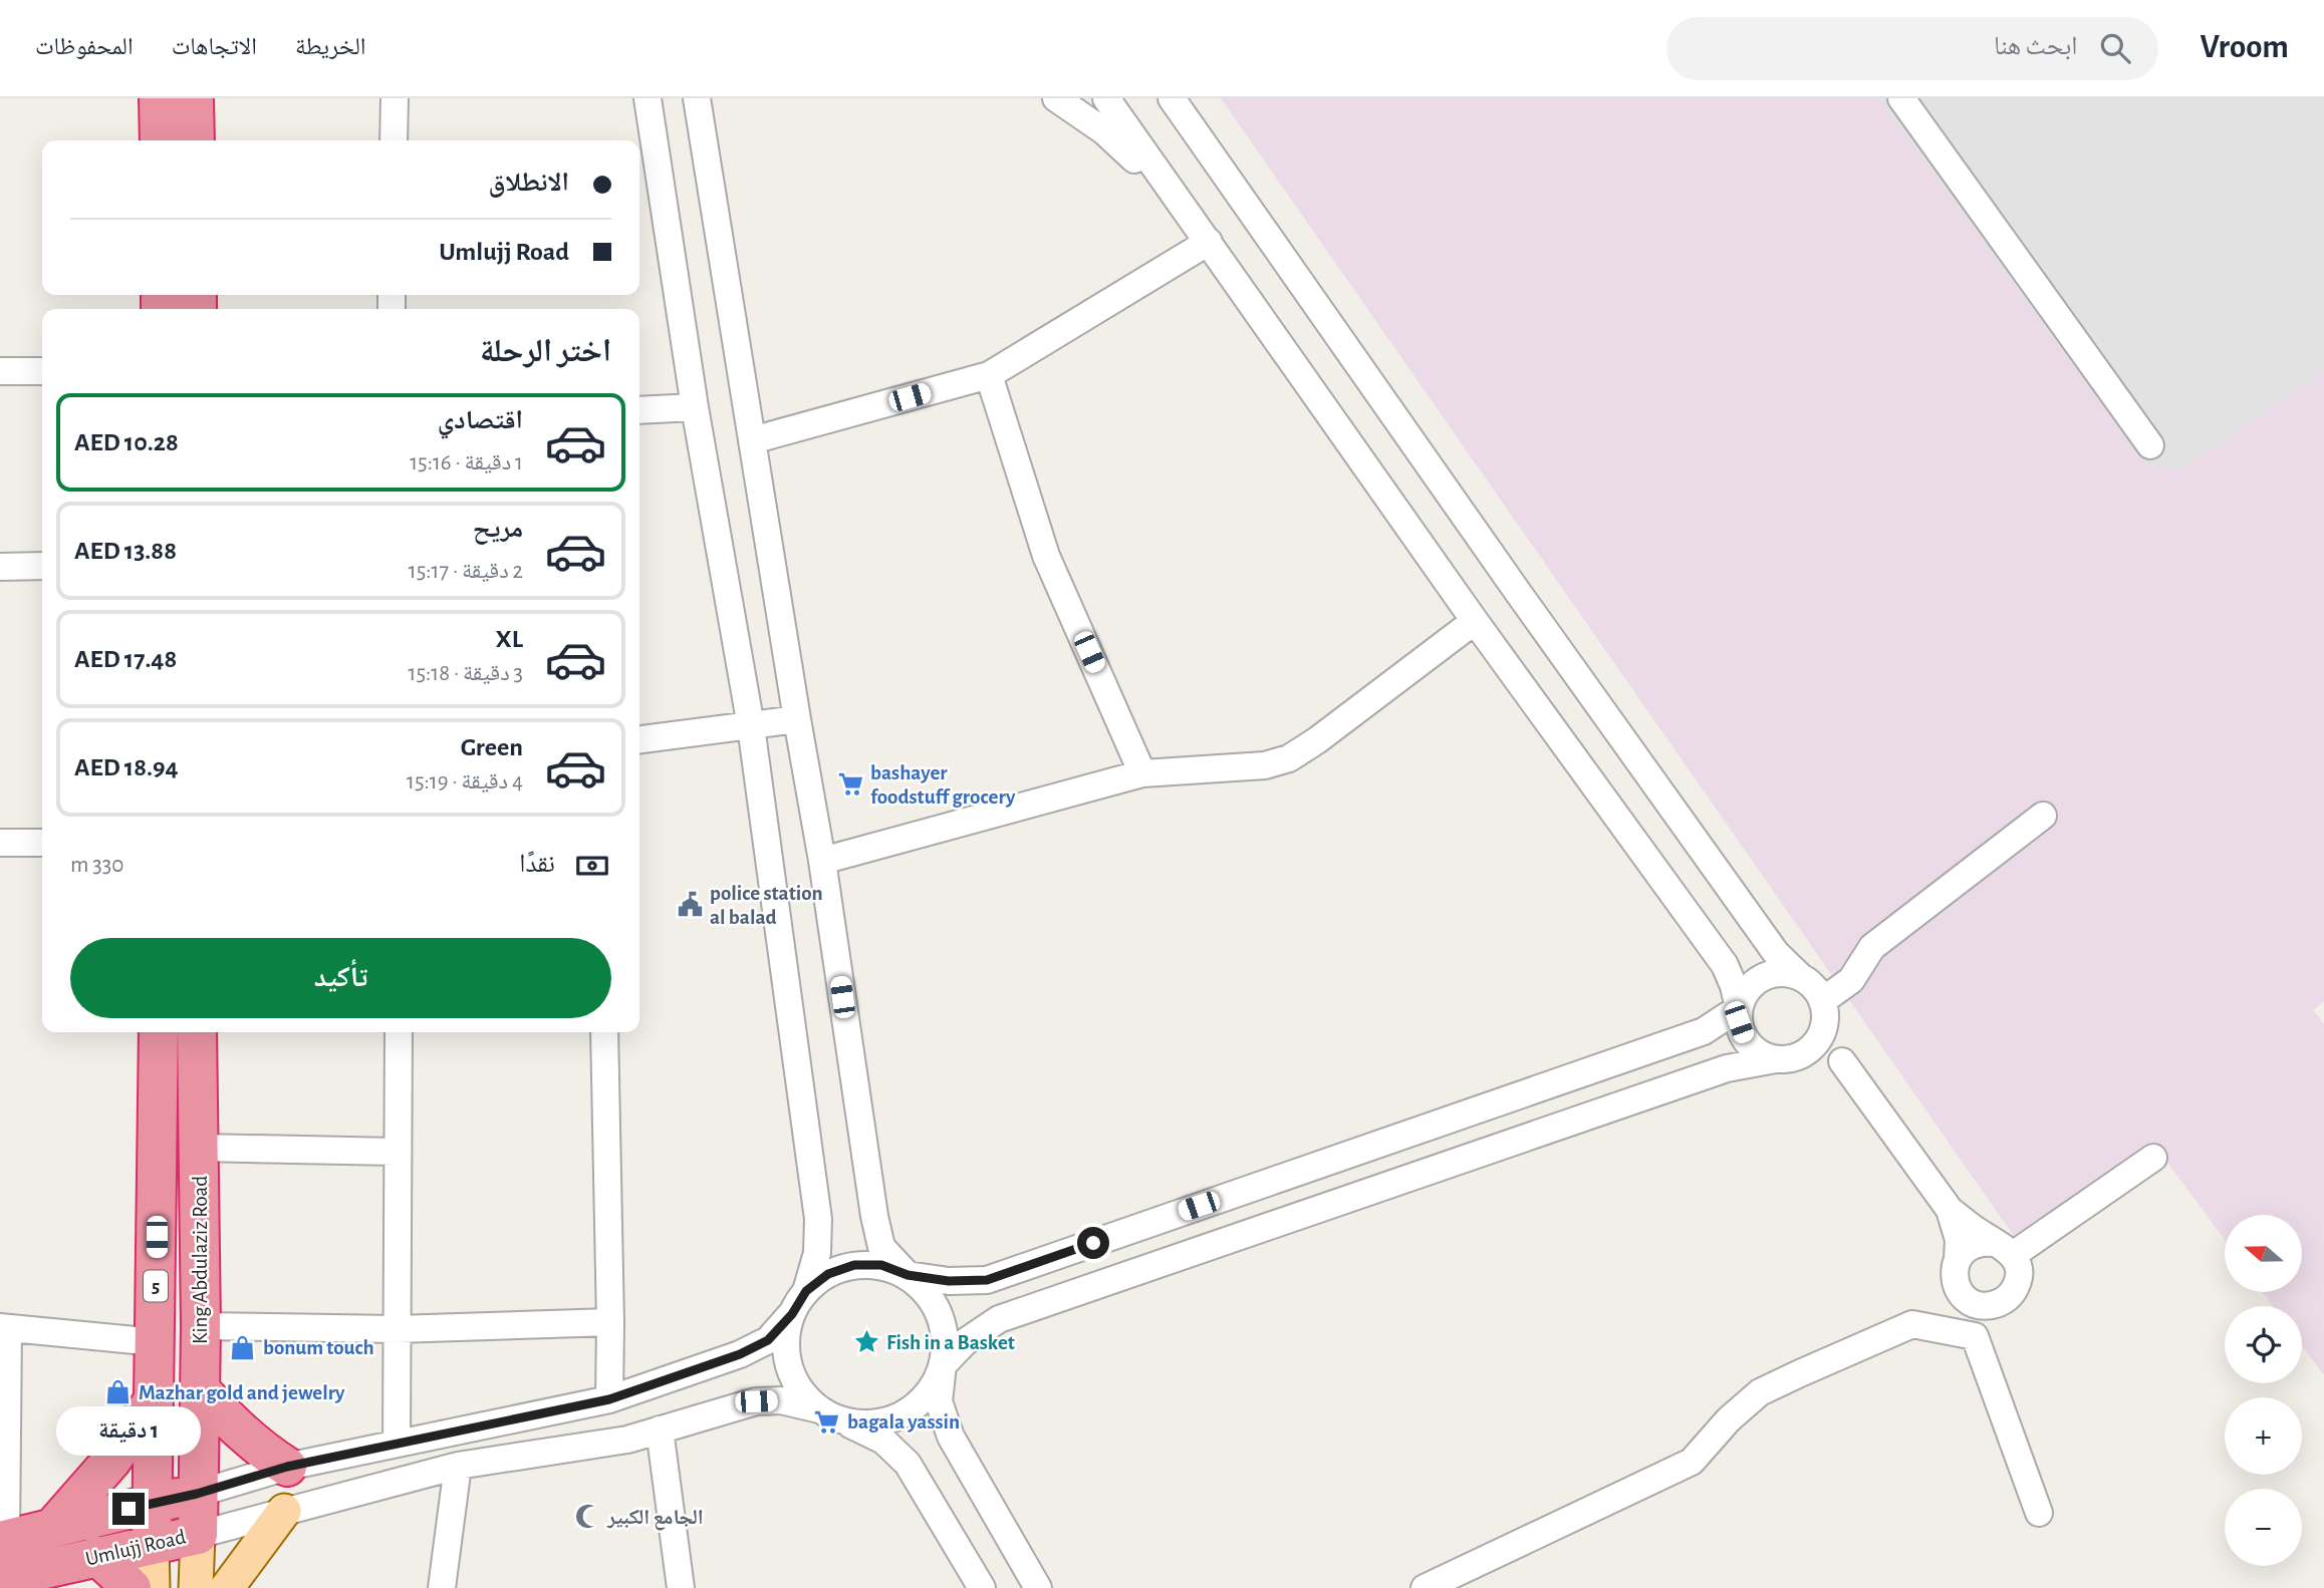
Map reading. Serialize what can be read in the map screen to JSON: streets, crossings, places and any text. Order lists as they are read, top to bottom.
{
  "streets": {
    "highway": ["King Abdulaziz Road", "5", "Umlujj Road"]
  },
  "crossings": [
    ["King Abdulaziz Road", "Umlujj Road"]
  ],
  "places": {
    "supermarket": ["bashayer foodstuff grocery", "bagala yassin"],
    "public building": ["police station al balad"],
    "place": ["Fish in a Basket"],
    "shop": ["bonum touch", "Mazhar gold and jewelry"],
    "mosque": ["الجامع الكبير"]
  },
  "north": "left",
  "page": {
    "header": "Vroom",
    "search": "ابحث هنا",
    "nav": ["الخريطة", "الاتجاهات", "المحفوظات"],
    "banner": ["الانطلاق", "Umlujj Road"],
    "heading": "اختر الرحلة",
    "list": [
      {
        "name": "اقتصادي",
        "note": "1 دقيقة · 15:16",
        "value": "AED 10.28"
      },
      {
        "name": "مريح",
        "note": "2 دقيقة · 15:17",
        "value": "AED 13.88"
      },
      {
        "name": "XL",
        "note": "3 دقيقة · 15:18",
        "value": "AED 17.48"
      },
      {
        "name": "Green",
        "note": "4 دقيقة · 15:19",
        "value": "AED 18.94"
      }
    ],
    "pay": ["نقدًا", "330 m"],
    "buttons": "تأكيد",
    "map_buttons": ["+", "−"],
    "bubble": "1 دقيقة"
  }
}
